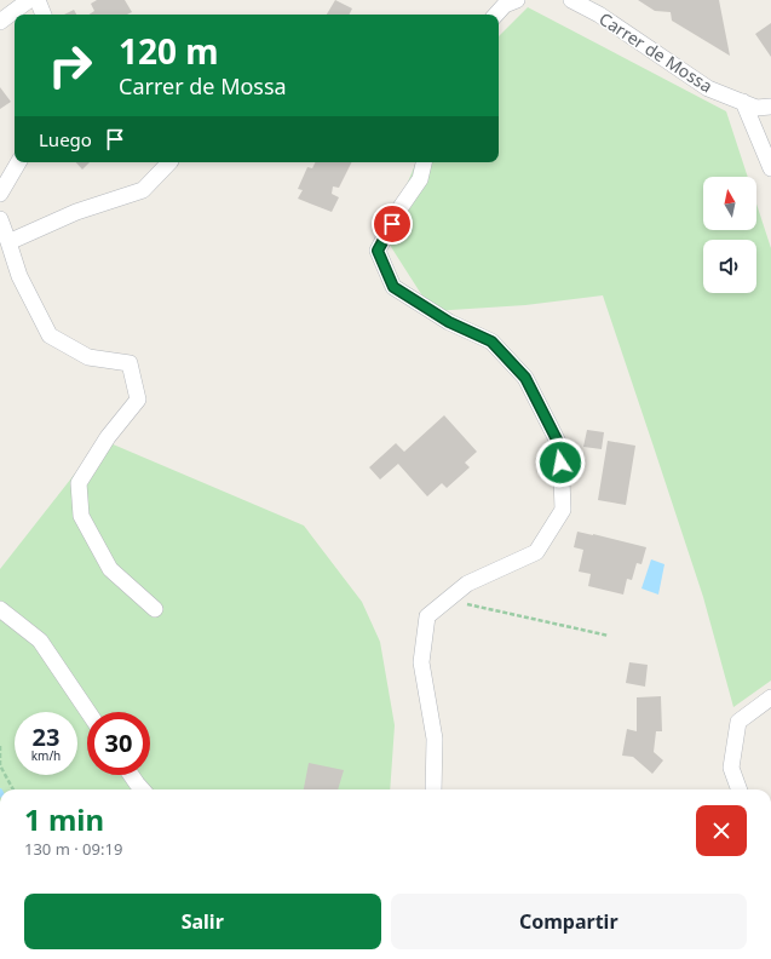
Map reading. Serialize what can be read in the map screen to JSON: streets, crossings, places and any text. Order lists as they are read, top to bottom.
{
  "streets": {
    "street": ["Carrer de Mossa"]
  },
  "north": "top",
  "page": {
    "turn": ["120 m", "Carrer de Mossa"],
    "then": "Luego",
    "speed": "23 km/h",
    "limit": "30",
    "heading": ["1 min", "130 m · 09:19"],
    "buttons": ["Salir", "Compartir"]
  }
}
